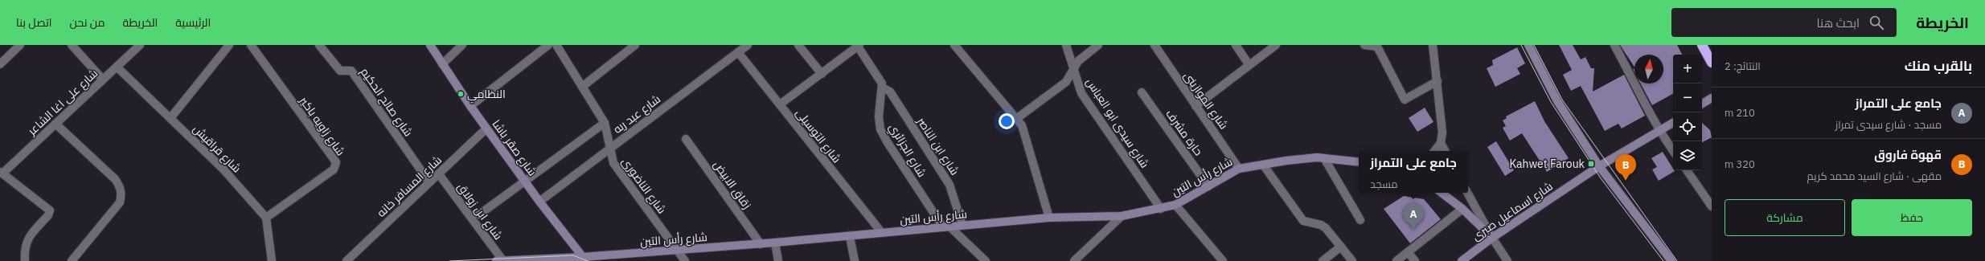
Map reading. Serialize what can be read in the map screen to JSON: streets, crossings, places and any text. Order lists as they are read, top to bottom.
{
  "streets": {
    "street": [
      "شارع الموازينى",
      "شارع على اغا الشاعر",
      "شارع صالح الحكيم",
      "شارع عبد ربه",
      "شارع سيدى ابو العباس",
      "شارع زاويه باكير",
      "حارة مشرف",
      "شارع التوسيلى",
      "شارع ابن الناصر",
      "شارع صقر باشا",
      "شارع قراقيش",
      "شارع الجزائري",
      "شارع رأس التين",
      "زقاق الابيض",
      "شارع الناضورى",
      "شارع المسافر خانه",
      "شارع ابن زولاق",
      "شارع اسماعيل صبرى"
    ]
  },
  "crossings": [
    ["شارع الموازينى", "شارع رأس التين"],
    ["شارع على اغا الشاعر", "شارع قراقيش"],
    ["شارع صالح الحكيم", "شارع المسافر خانه"],
    ["شارع عبد ربه", "شارع التوسيلى"],
    ["شارع عبد ربه", "شارع صقر باشا"],
    ["شارع عبد ربه", "شارع الناضورى"],
    ["شارع سيدى ابو العباس", "شارع رأس التين"],
    ["شارع زاويه باكير", "شارع قراقيش"],
    ["حارة مشرف", "شارع رأس التين"],
    ["شارع التوسيلى", "شارع رأس التين"],
    ["شارع ابن الناصر", "شارع الجزائري"],
    ["شارع ابن الناصر", "شارع رأس التين"],
    ["شارع صقر باشا", "شارع رأس التين"],
    ["شارع صقر باشا", "شارع المسافر خانه"],
    ["شارع الجزائري", "شارع رأس التين"],
    ["شارع رأس التين", "زقاق الابيض"],
    ["شارع رأس التين", "شارع الناضورى"],
    ["شارع رأس التين", "شارع ابن زولاق"],
    ["شارع المسافر خانه", "شارع ابن زولاق"]
  ],
  "places": {
    "other": ["النظامي"],
    "transit": ["Kahwet Farouk"]
  },
  "north": "top",
  "page": {
    "header": "الخريطة",
    "search": "ابحث هنا",
    "nav": [
      "الرئيسية",
      "الخريطة",
      "من نحن",
      "اتصل بنا"
    ],
    "heading": ["بالقرب منك", "النتائج: 2"],
    "map_buttons": ["+", "−"],
    "list": [
      {
        "mark": "A",
        "name": "جامع على التمراز",
        "note": "مسجد · شارع سيدى تمراز",
        "value": "210 m"
      },
      {
        "mark": "B",
        "name": "قهوة فاروق",
        "note": "مقهى · شارع السيد محمد كريم",
        "value": "320 m"
      }
    ],
    "popup": ["جامع على التمراز", "مسجد"],
    "pins": ["B", "A"],
    "buttons": ["حفظ", "مشاركة"]
  }
}
